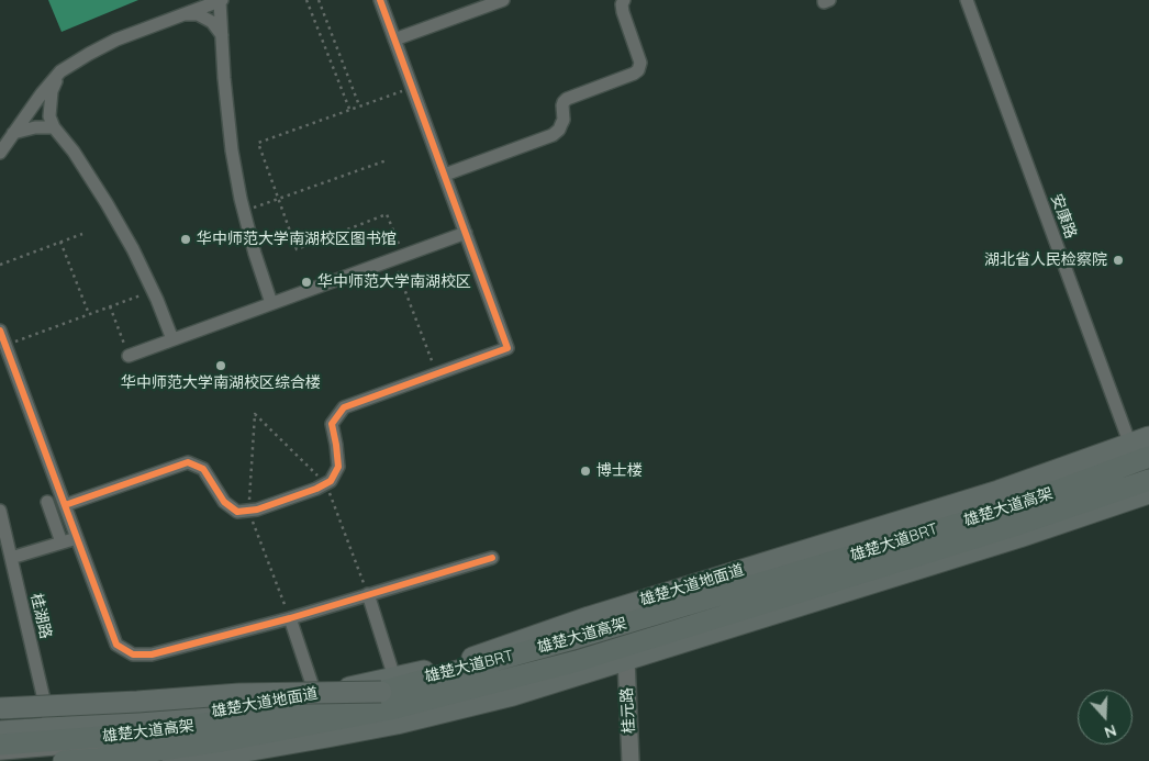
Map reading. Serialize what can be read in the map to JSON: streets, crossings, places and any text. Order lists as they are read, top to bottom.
{
  "streets": {
    "highway": ["雄楚大道高架"],
    "main road": ["雄楚大道地面道"],
    "street": ["安康路", "桂湖路", "桂元路"],
    "lane": ["雄楚大道BRT"]
  },
  "crossings": [
    ["安康路", "雄楚大道地面道"],
    ["雄楚大道高架", "雄楚大道地面道"],
    ["雄楚大道地面道", "桂湖路"]
  ],
  "places": [
    "华中师范大学南湖校区图书馆",
    "湖北省人民检察院",
    "华中师范大学南湖校区",
    "华中师范大学南湖校区综合楼",
    "博士楼"
  ],
  "north": "bottom"
}
